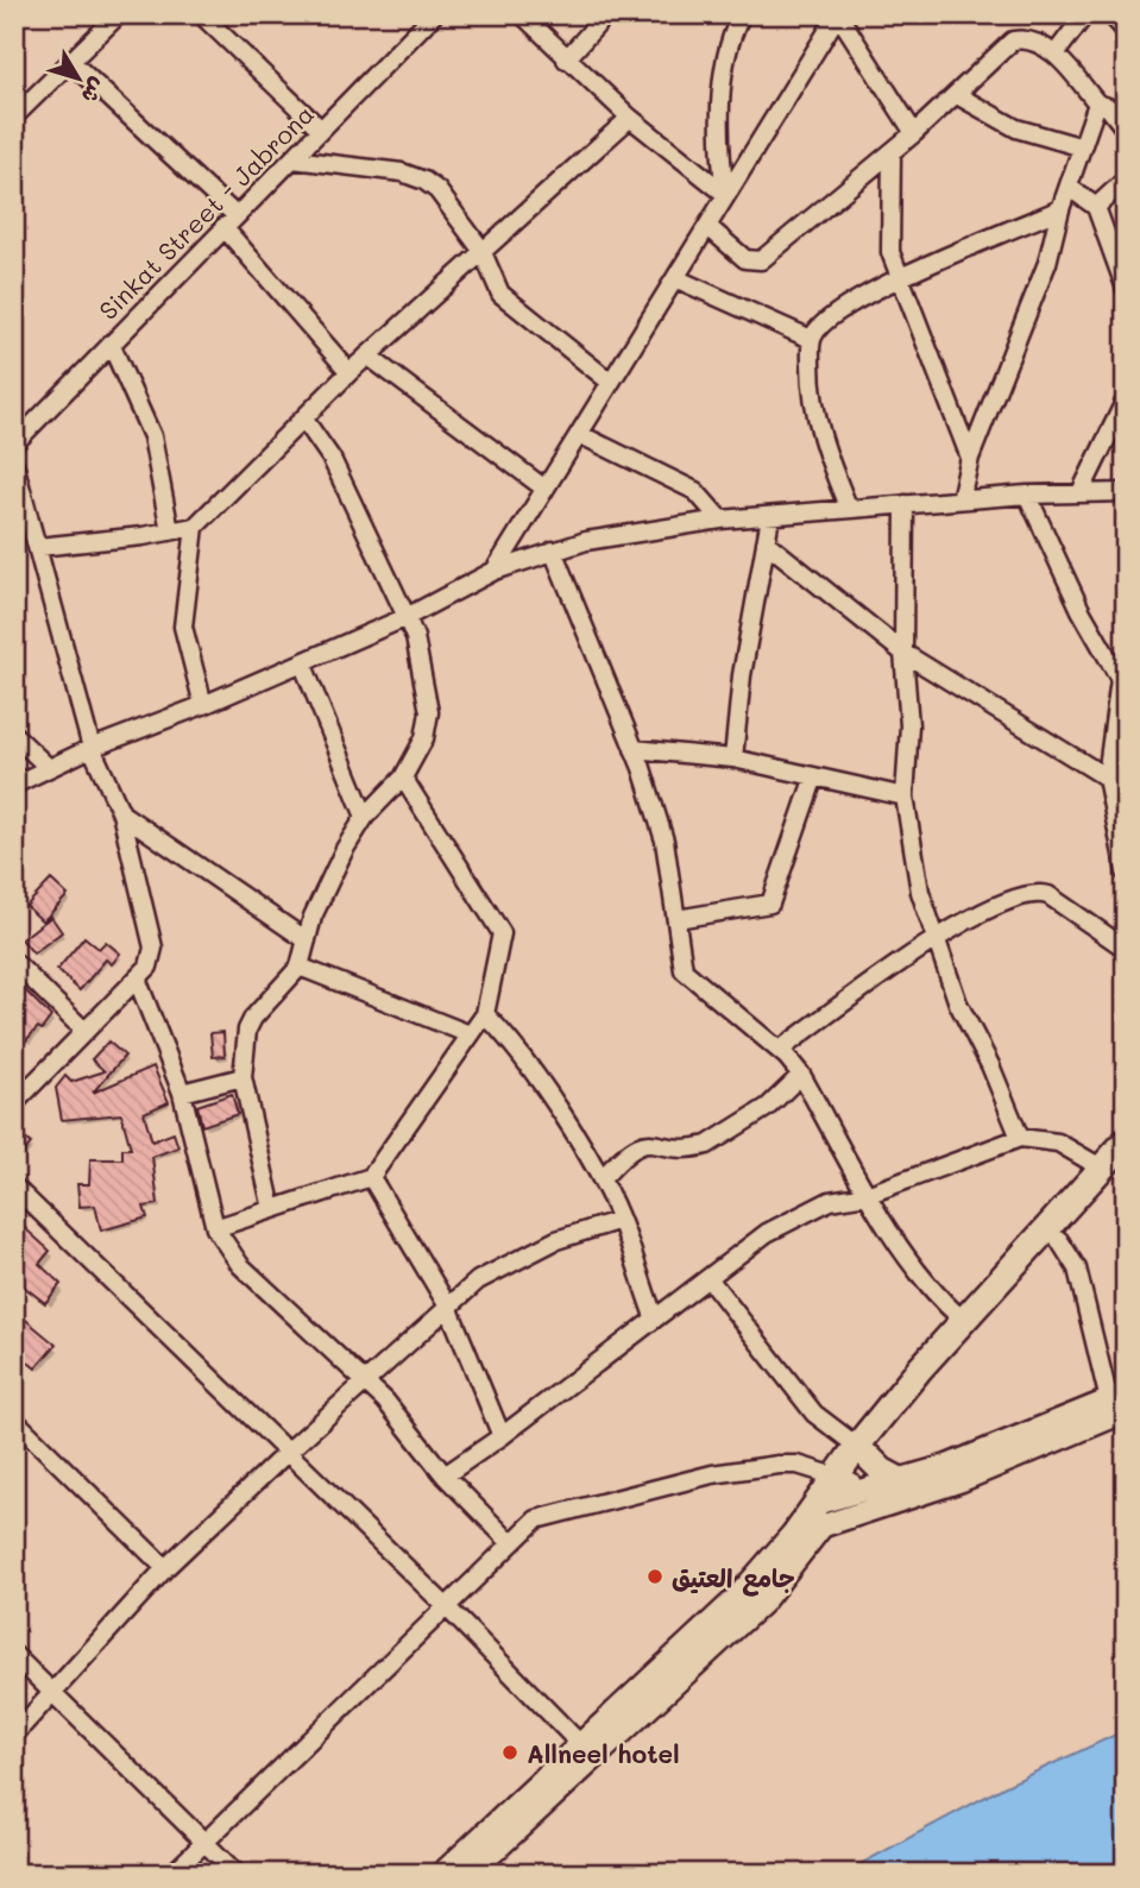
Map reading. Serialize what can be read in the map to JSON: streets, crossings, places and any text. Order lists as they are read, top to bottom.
{
  "streets": {
    "street": ["Sinkat Street - Jabrona"]
  },
  "places": ["جامع العتيق", "Allneel hotel"],
  "north": "bottom right"
}
